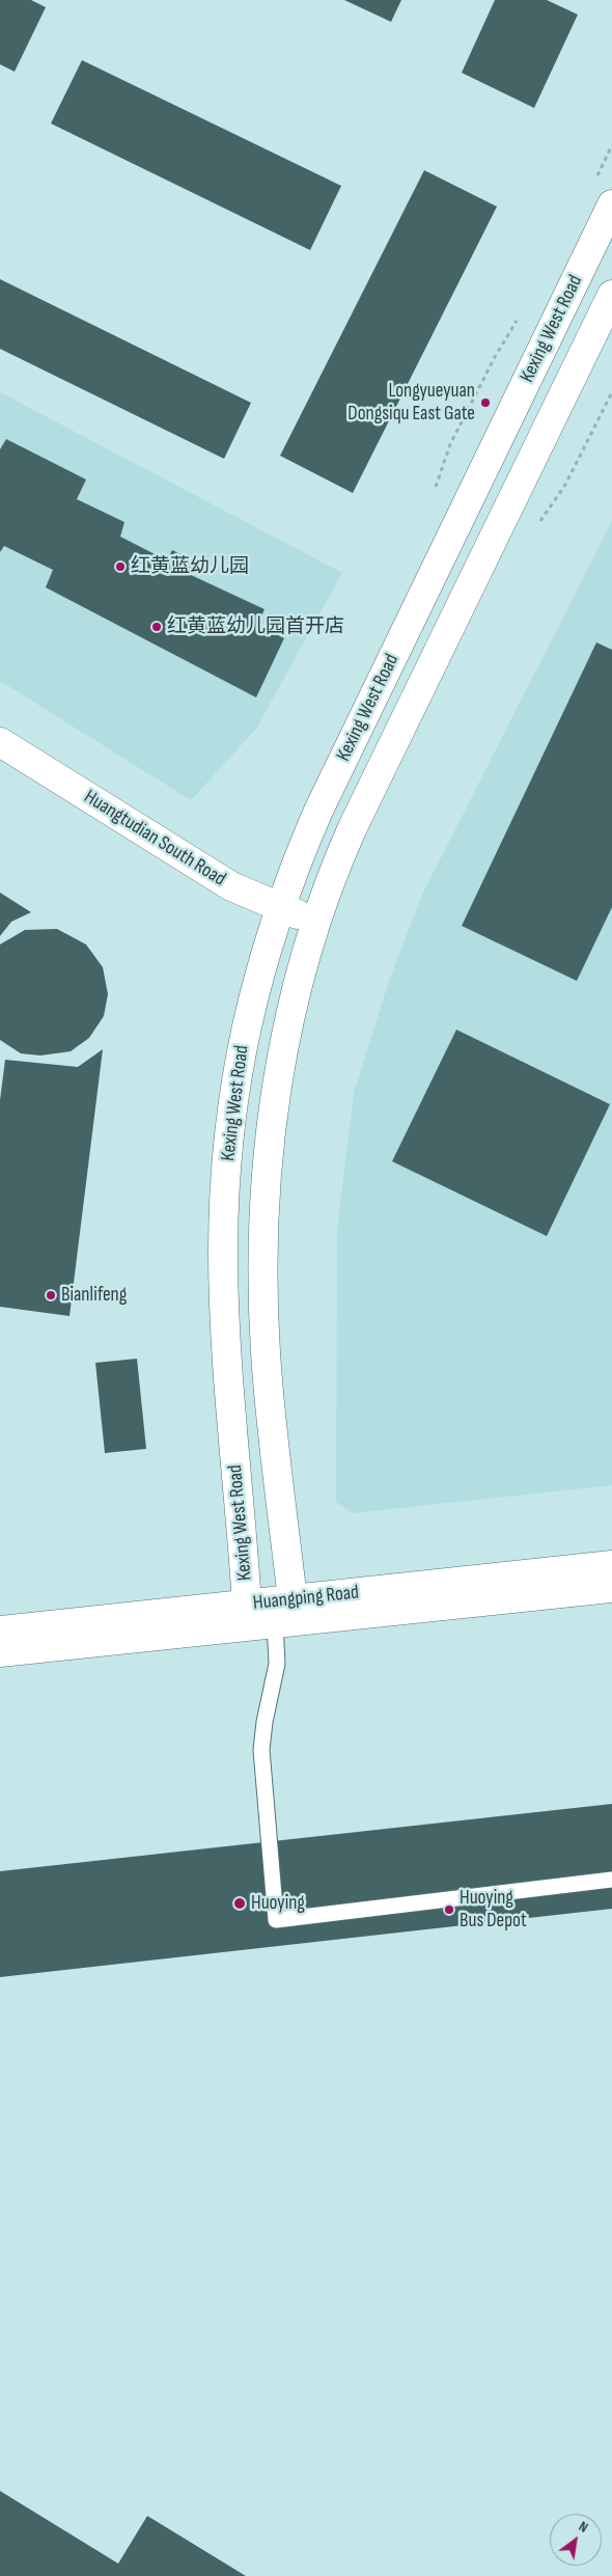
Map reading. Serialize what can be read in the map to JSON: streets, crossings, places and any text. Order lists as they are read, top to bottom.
{
  "streets": {
    "street": ["Kexing West Road", "Huangtudian South Road", "Huangping Road"]
  },
  "crossings": [
    ["Kexing West Road", "Huangtudian South Road"],
    ["Kexing West Road", "Huangping Road"]
  ],
  "places": [
    "Longyueyuan Dongsiqu East Gate",
    "红黄蓝幼儿园",
    "红黄蓝幼儿园首开店",
    "Bianlifeng",
    "Huoying",
    "Huoying Bus Depot"
  ],
  "north": "top right"
}
